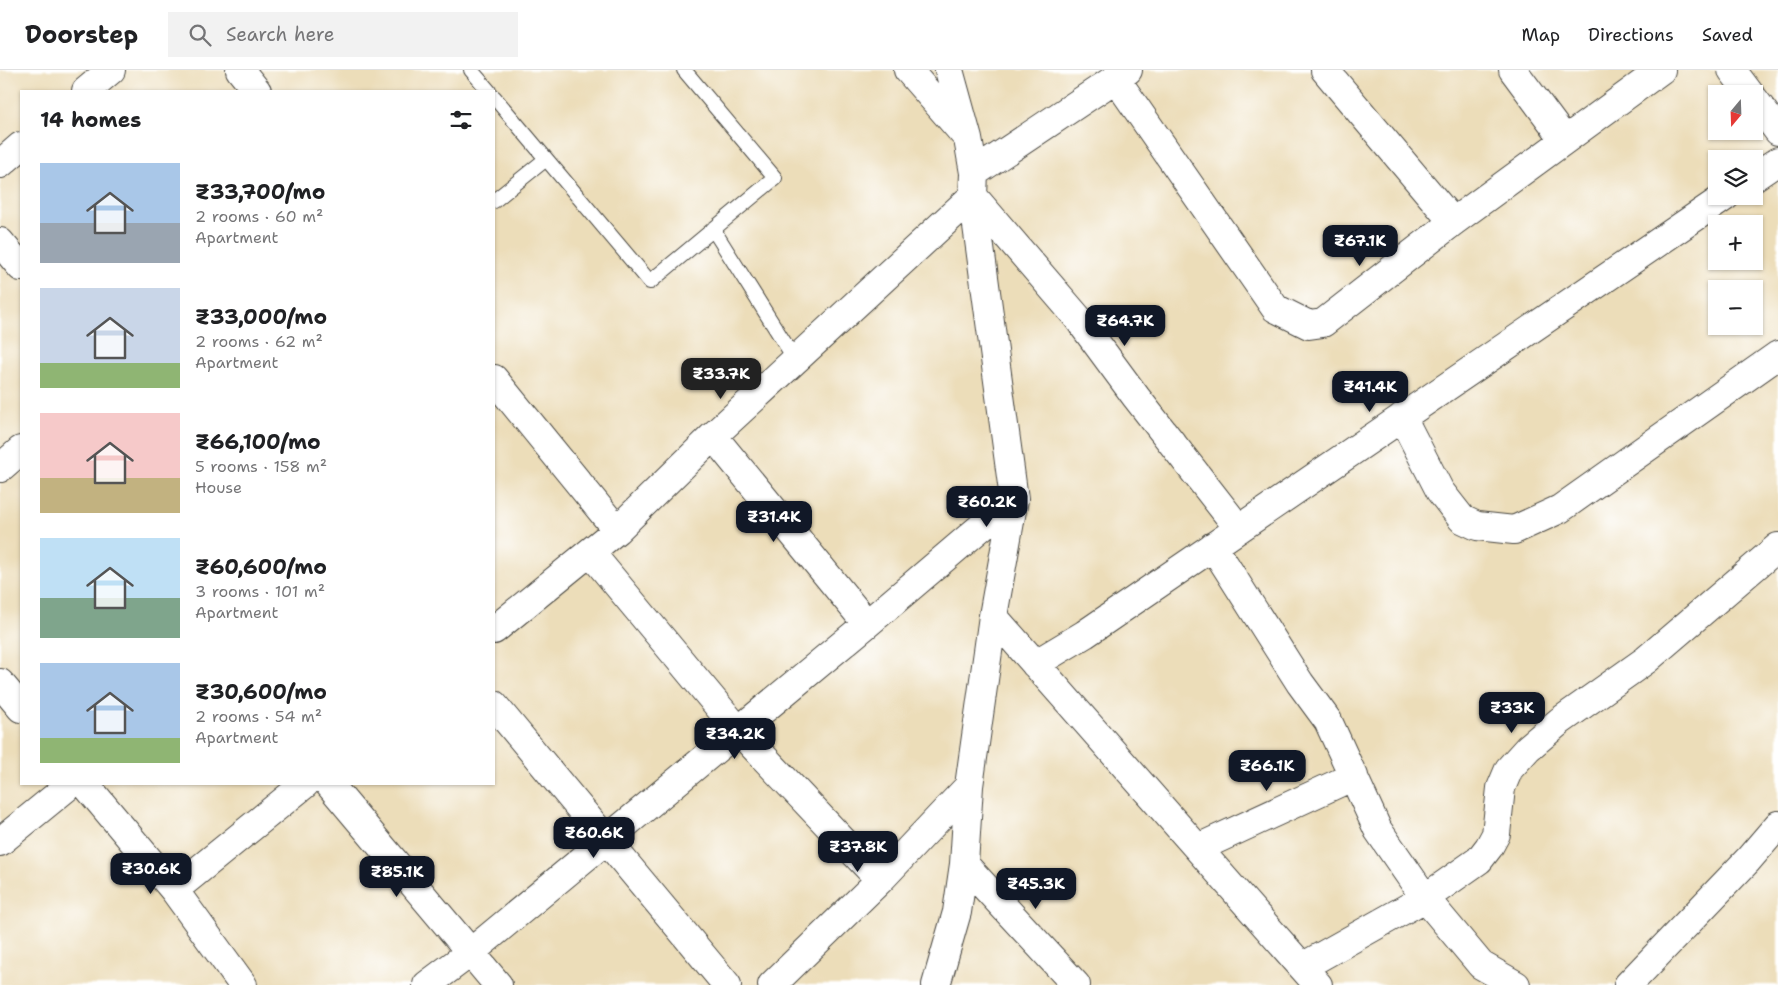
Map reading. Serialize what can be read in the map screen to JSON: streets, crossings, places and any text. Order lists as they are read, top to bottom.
{
  "north": "bottom",
  "page": {
    "header": "Doorstep",
    "search": "Search here",
    "nav": ["Map", "Directions", "Saved"],
    "map_buttons": ["+", "−"],
    "heading": "14 homes",
    "list": [
      {
        "name": "₹33,700/mo",
        "note": "2 rooms · 60 m² · Apartment"
      },
      {
        "name": "₹33,000/mo",
        "note": "2 rooms · 62 m² · Apartment"
      },
      {
        "name": "₹66,100/mo",
        "note": "5 rooms · 158 m² · House"
      },
      {
        "name": "₹60,600/mo",
        "note": "3 rooms · 101 m² · Apartment"
      },
      {
        "name": "₹30,600/mo",
        "note": "2 rooms · 54 m² · Apartment"
      }
    ],
    "price": [
      "₹67.1K",
      "₹64.7K",
      "₹33.7K",
      "₹41.4K",
      "₹60.2K",
      "₹31.4K",
      "₹33K",
      "₹34.2K",
      "₹66.1K",
      "₹60.6K",
      "₹37.8K",
      "₹30.6K",
      "₹85.1K",
      "₹45.3K"
    ]
  }
}
